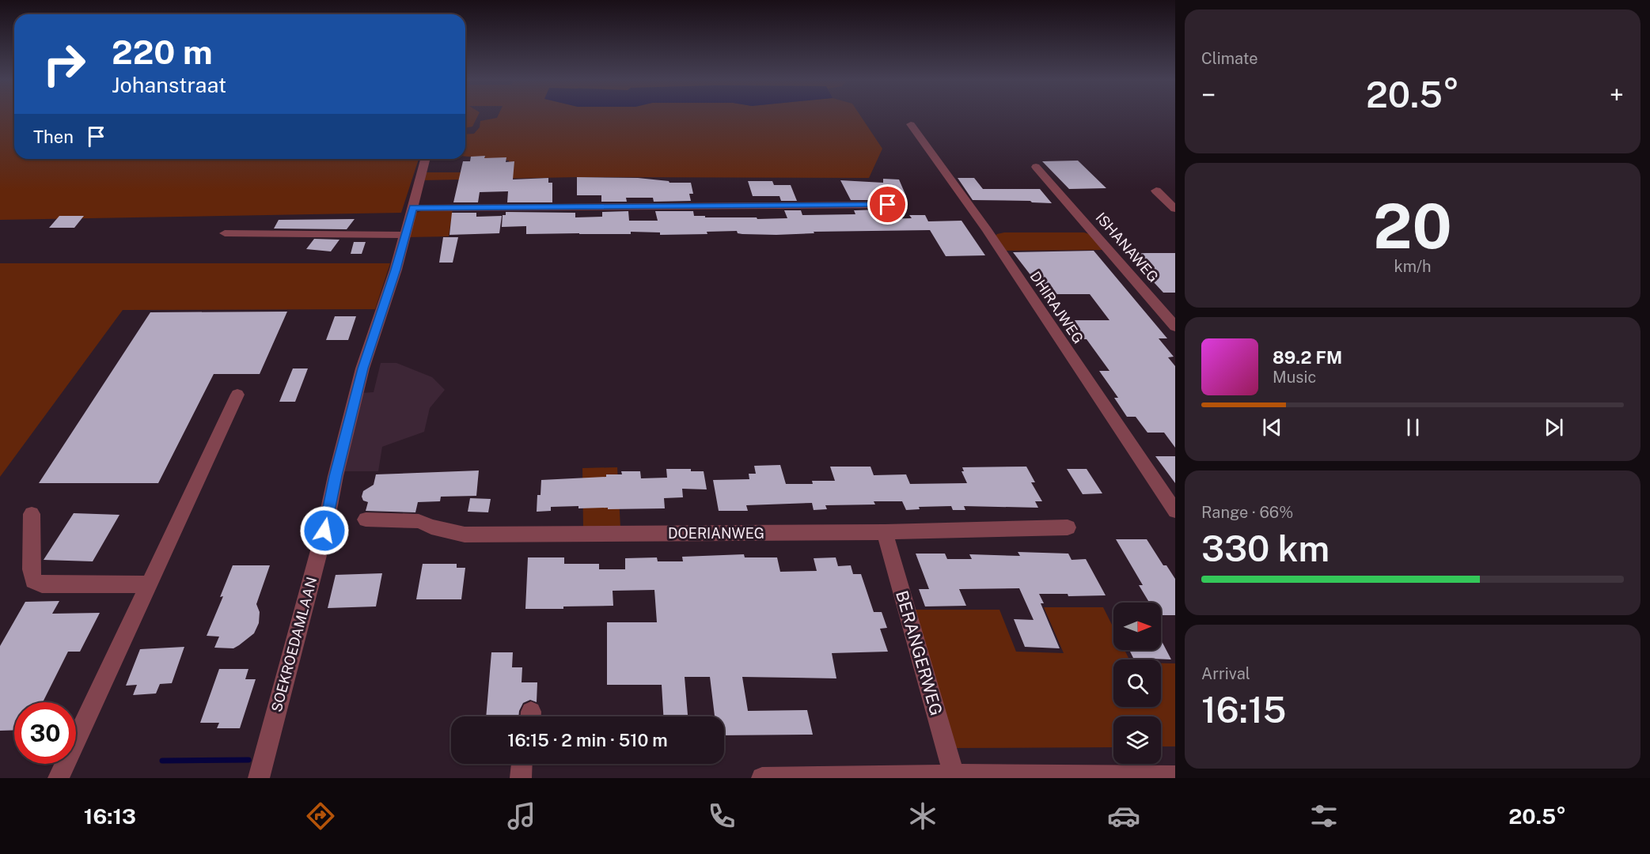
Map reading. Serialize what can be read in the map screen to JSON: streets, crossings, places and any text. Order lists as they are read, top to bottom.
{
  "streets": {
    "street": [
      "ISHANAWEG",
      "DHIRAJWEG",
      "DOERIANWEG",
      "SOEKROEDAMLAAN",
      "BERANGERWEG"
    ]
  },
  "crossings": [
    ["DOERIANWEG", "BERANGERWEG"]
  ],
  "north": "right",
  "page": {
    "tile": [
      "Climate",
      ["20", "km/h"],
      ["Range · 66%", "330 km"],
      ["Arrival", "16:15"]
    ],
    "turn": ["220 m", "Johanstraat"],
    "heat": ["−", "20.5°", "+"],
    "then": "Then",
    "song": ["89.2 FM", "Music"],
    "limit": "30",
    "trip": "16:15 · 2 min · 510 m",
    "tabs": ["16:13", "20.5°"]
  }
}
